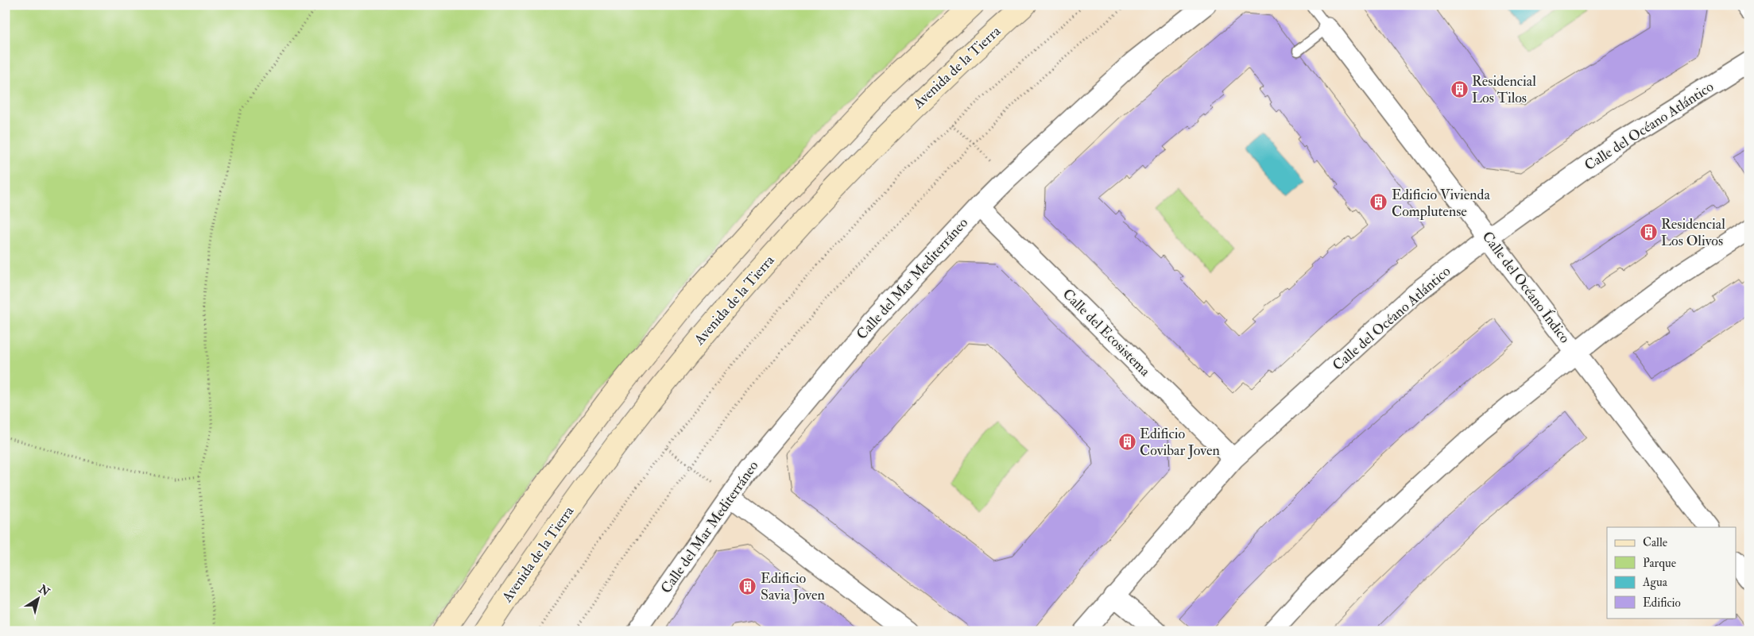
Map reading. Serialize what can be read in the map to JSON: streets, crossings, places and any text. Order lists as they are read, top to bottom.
{
  "streets": {
    "street": [
      "Avenida de la Tierra",
      "Calle del Océano Atlántico",
      "Calle del Mar Mediterráneo",
      "Calle del Océano Índico",
      "Calle del Ecosistema"
    ]
  },
  "crossings": [
    ["Calle del Océano Atlántico", "Calle del Océano Índico"],
    ["Calle del Océano Atlántico", "Calle del Ecosistema"],
    ["Calle del Mar Mediterráneo", "Calle del Ecosistema"]
  ],
  "places": {
    "building": [
      "Residencial Los Tilos",
      "Edificio Vivienda Complutense",
      "Residencial Los Olivos",
      "Edificio Covibar Joven",
      "Edificio Savia Joven"
    ]
  },
  "legend": [
    "Calle",
    "Parque",
    "Agua",
    "Edificio"
  ],
  "north": "top right"
}
